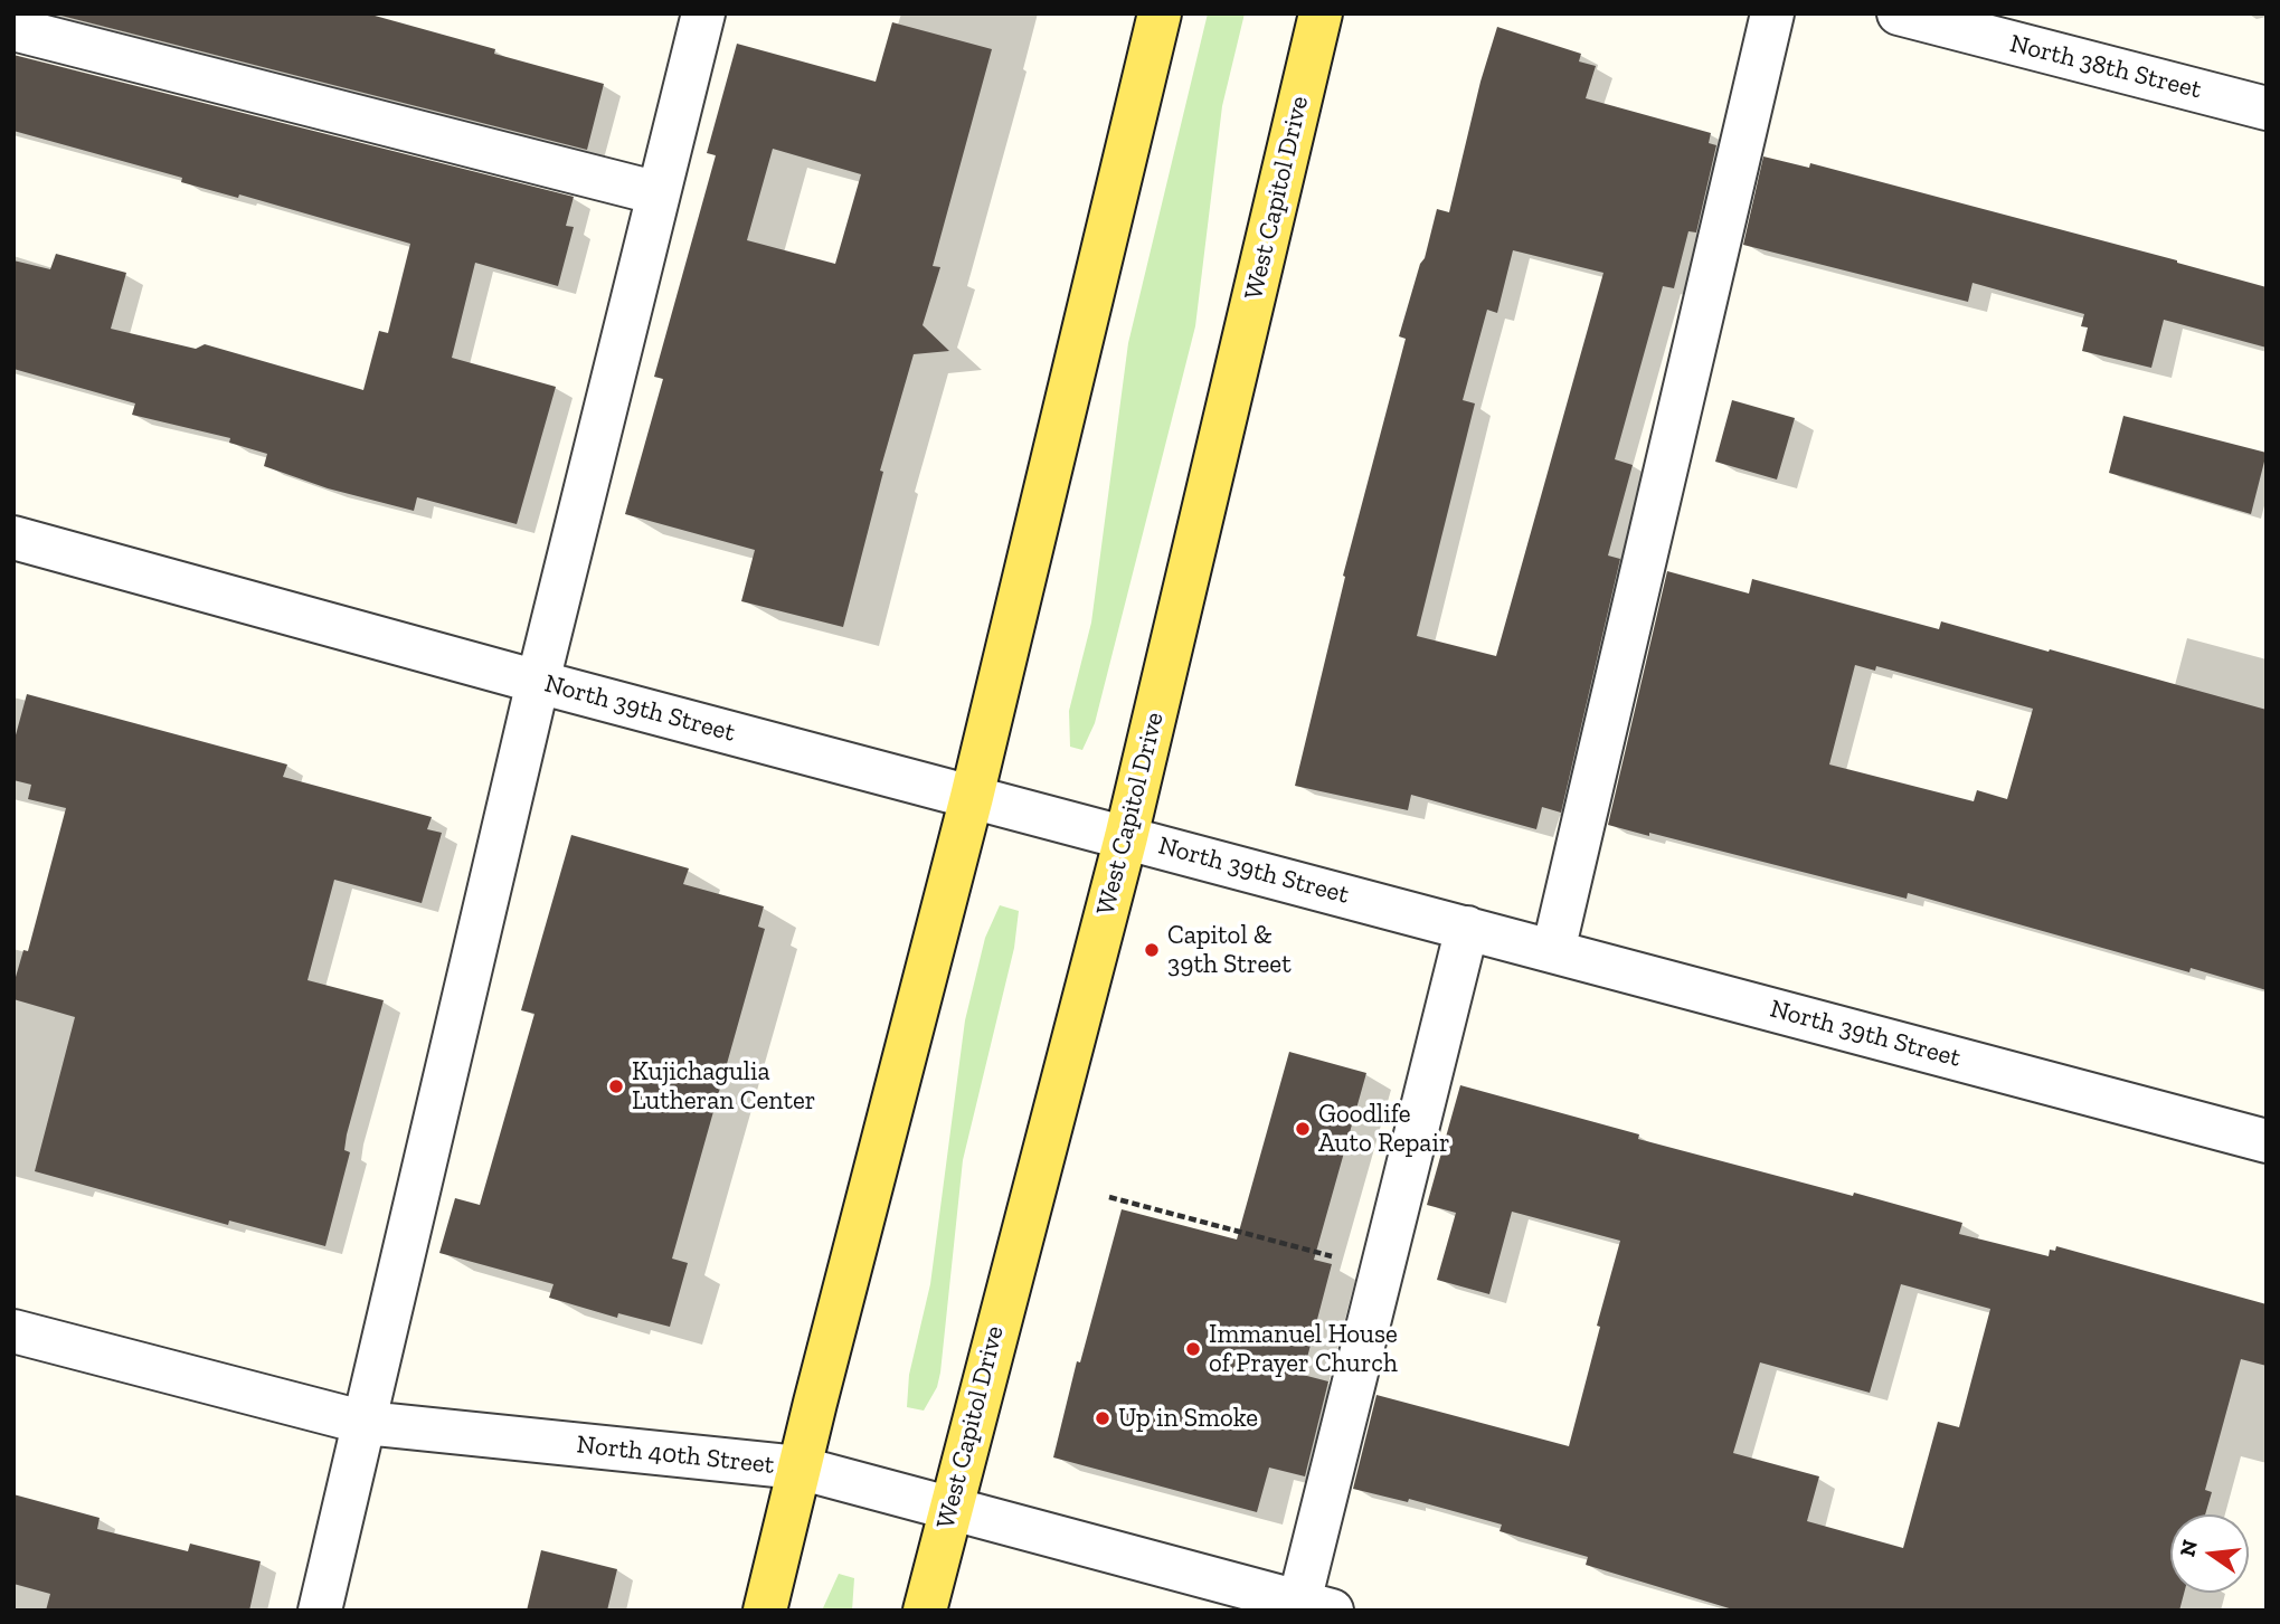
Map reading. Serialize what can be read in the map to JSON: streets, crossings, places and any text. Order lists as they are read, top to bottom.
{
  "streets": {
    "main road": ["West Capitol Drive"],
    "street": ["North 38th Street", "North 39th Street", "North 40th Street"]
  },
  "crossings": [
    ["West Capitol Drive", "North 39th Street"],
    ["West Capitol Drive", "North 40th Street"]
  ],
  "places": [
    "Capitol & 39th Street",
    "Kujichagulia Lutheran Center",
    "Goodlife Auto Repair",
    "Immanuel House of Prayer Church",
    "Up in Smoke"
  ],
  "north": "left"
}
